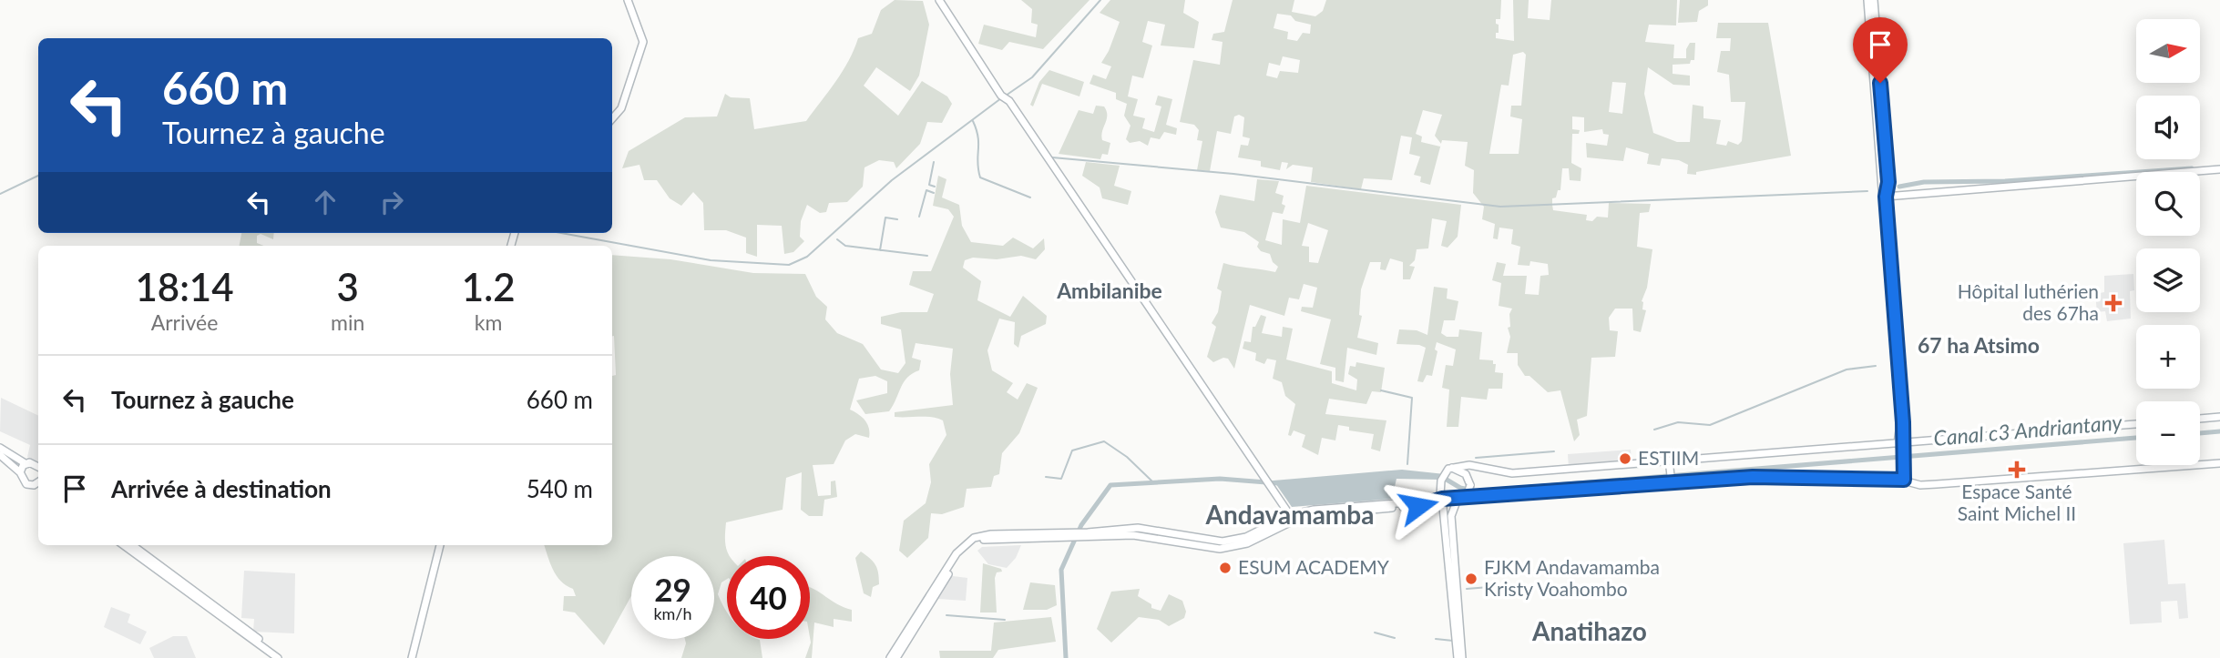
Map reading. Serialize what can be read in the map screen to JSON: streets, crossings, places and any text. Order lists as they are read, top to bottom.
{
  "districts": [
    "Ambilanibe",
    "67 ha Atsimo",
    "Andavamamba",
    "Anatihazo"
  ],
  "water": ["Canal c3 Andriantany"],
  "places": {
    "health": ["Hôpital luthérien des 67ha", "Espace Santé Saint Michel II"],
    "other": ["ESTIIM", "ESUM ACADEMY", "FJKM Andavamamba Kristy Voahombo"]
  },
  "north": "right",
  "page": {
    "map_buttons": ["+", "−"],
    "turn": ["660 m", "Tournez à gauche"],
    "eta": [
      "18:14",
      "Arrivée",
      "3",
      "min",
      "1.2",
      "km"
    ],
    "list": [
      {
        "name": "Tournez à gauche",
        "value": "660 m"
      },
      {
        "name": "Arrivée à destination",
        "value": "540 m"
      }
    ],
    "speed": "29 km/h",
    "limit": "40"
  }
}
